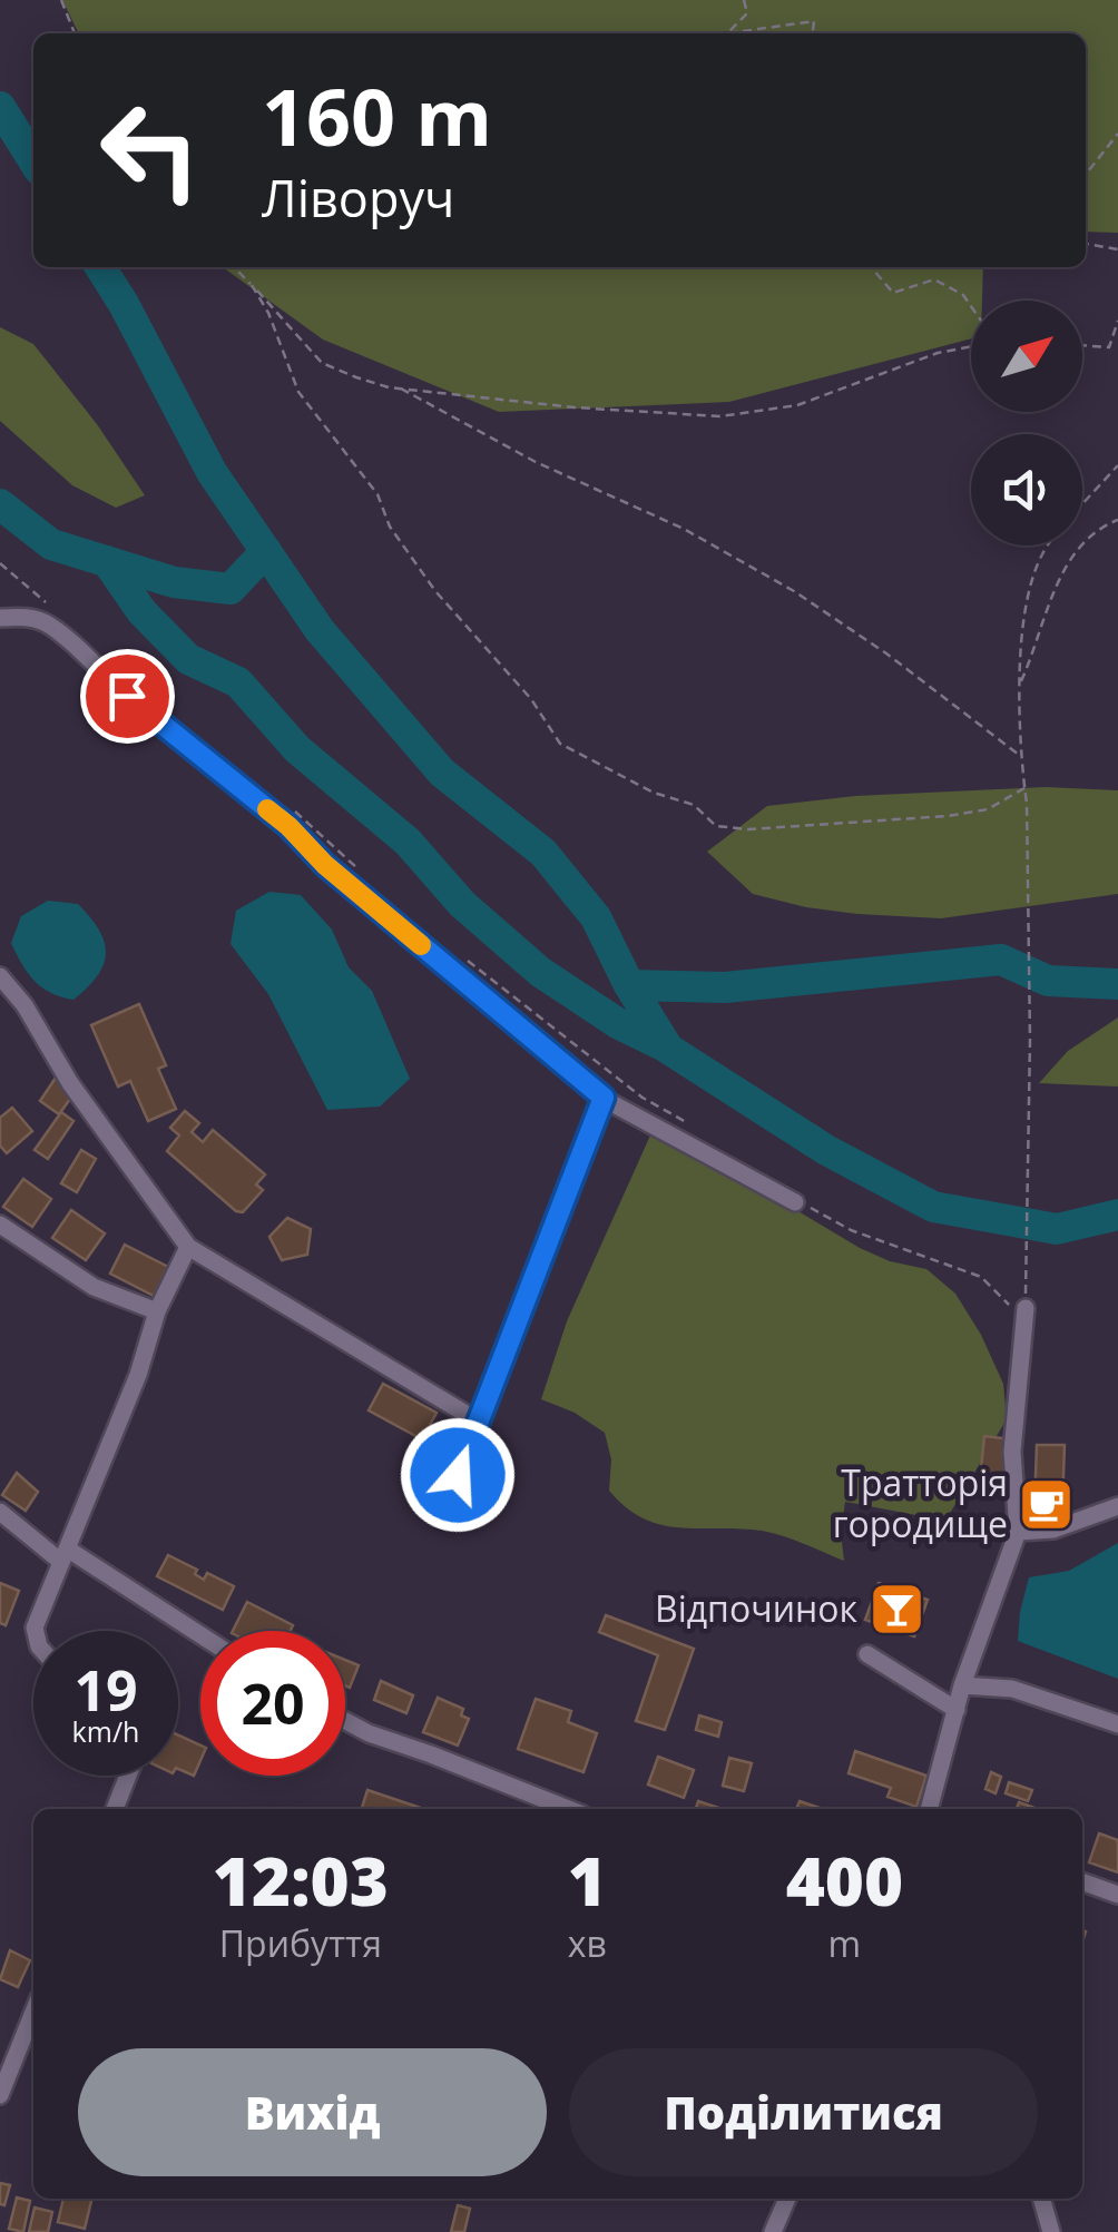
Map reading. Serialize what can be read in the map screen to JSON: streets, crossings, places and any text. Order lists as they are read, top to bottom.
{
  "places": {
    "cafe": ["Тратторія городище"],
    "bar": ["Відпочинок"]
  },
  "north": "top right",
  "page": {
    "turn": ["160 m", "Ліворуч"],
    "speed": "19 km/h",
    "limit": "20",
    "eta": [
      "12:03",
      "Прибуття",
      "1",
      "хв",
      "400",
      "m"
    ],
    "buttons": ["Вихід", "Поділитися"]
  }
}
